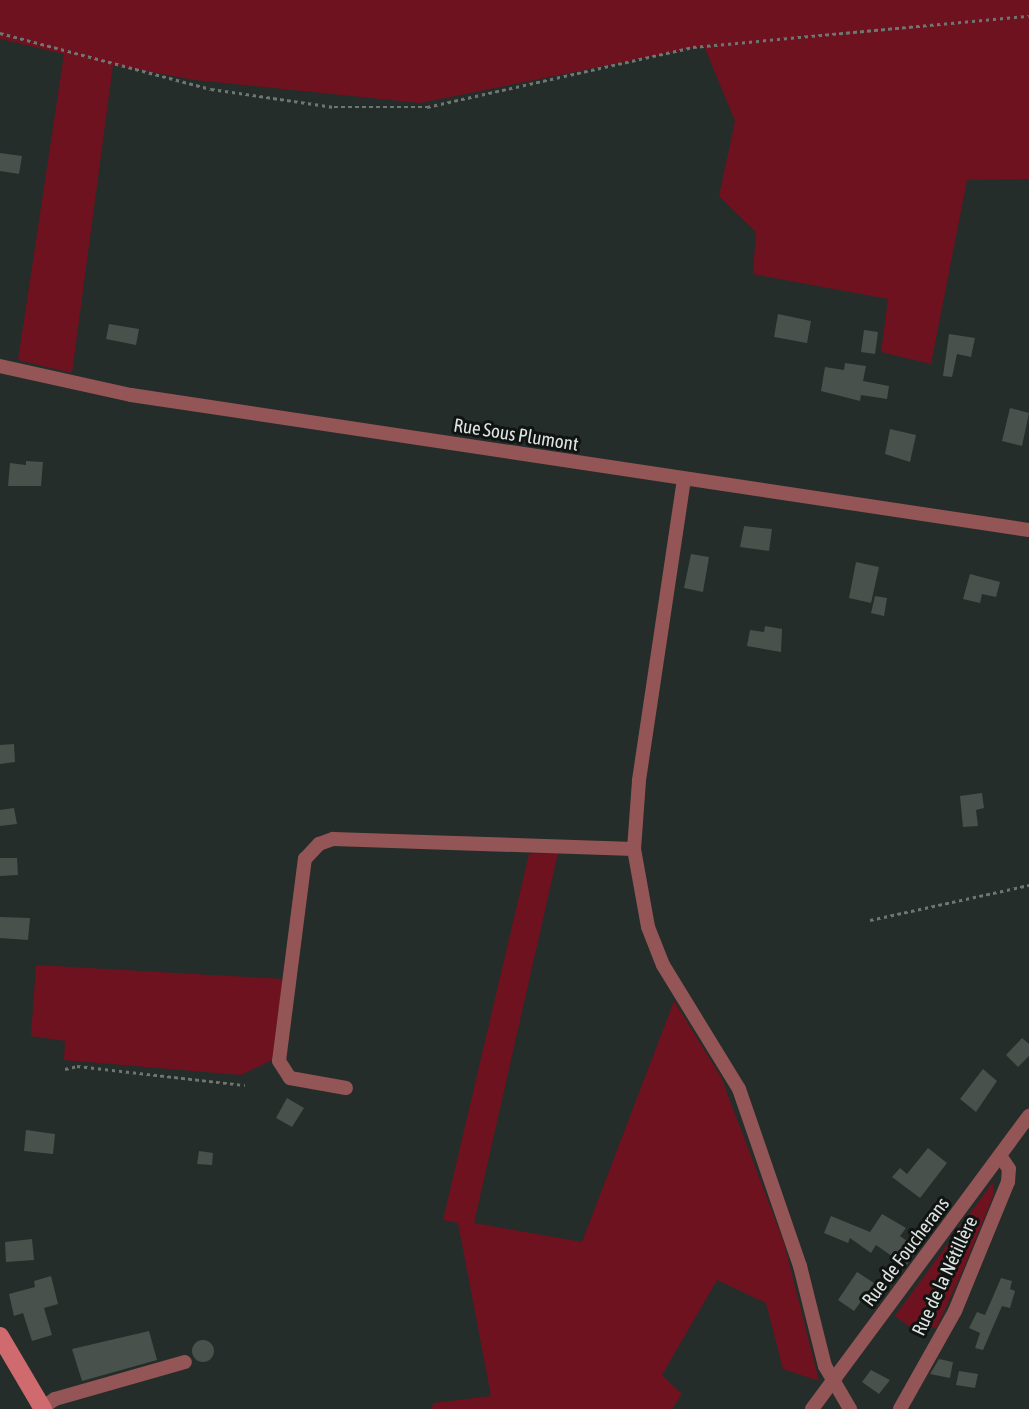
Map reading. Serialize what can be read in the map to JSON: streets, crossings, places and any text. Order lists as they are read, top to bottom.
{
  "streets": {
    "street": ["Rue Sous Plumont", "Rue de Foucherans", "Rue de la Nétillère"]
  },
  "crossings": [
    ["Rue de Foucherans", "Rue de la Nétillère"]
  ]
}
